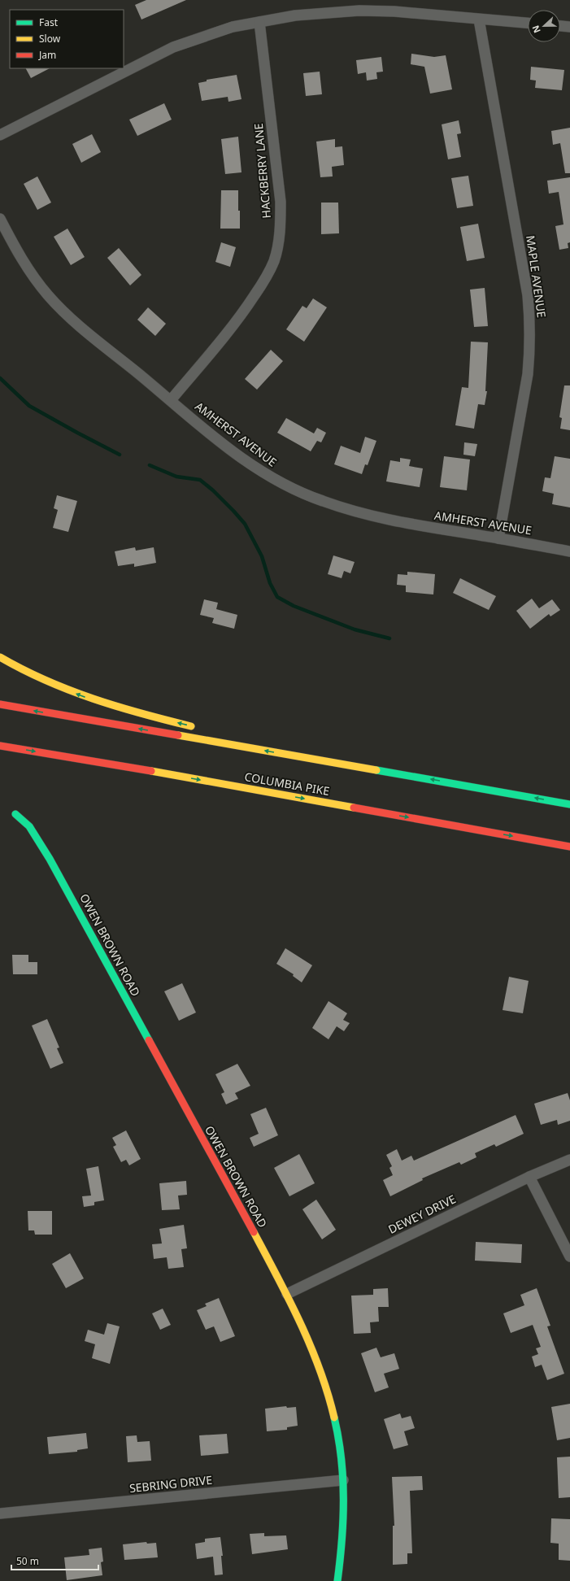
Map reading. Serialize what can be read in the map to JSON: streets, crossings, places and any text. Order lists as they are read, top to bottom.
{
  "streets": {
    "main road": ["COLUMBIA PIKE", "OWEN BROWN ROAD"],
    "street": [
      "HACKBERRY LANE",
      "MAPLE AVENUE",
      "AMHERST AVENUE",
      "DEWEY DRIVE",
      "SEBRING DRIVE"
    ]
  },
  "crossings": [
    ["HACKBERRY LANE", "AMHERST AVENUE"],
    ["MAPLE AVENUE", "AMHERST AVENUE"],
    ["OWEN BROWN ROAD", "DEWEY DRIVE"],
    ["OWEN BROWN ROAD", "SEBRING DRIVE"]
  ],
  "legend": ["Fast", "Slow", "Jam"],
  "scale_bar": "50 m",
  "north": "left"
}
